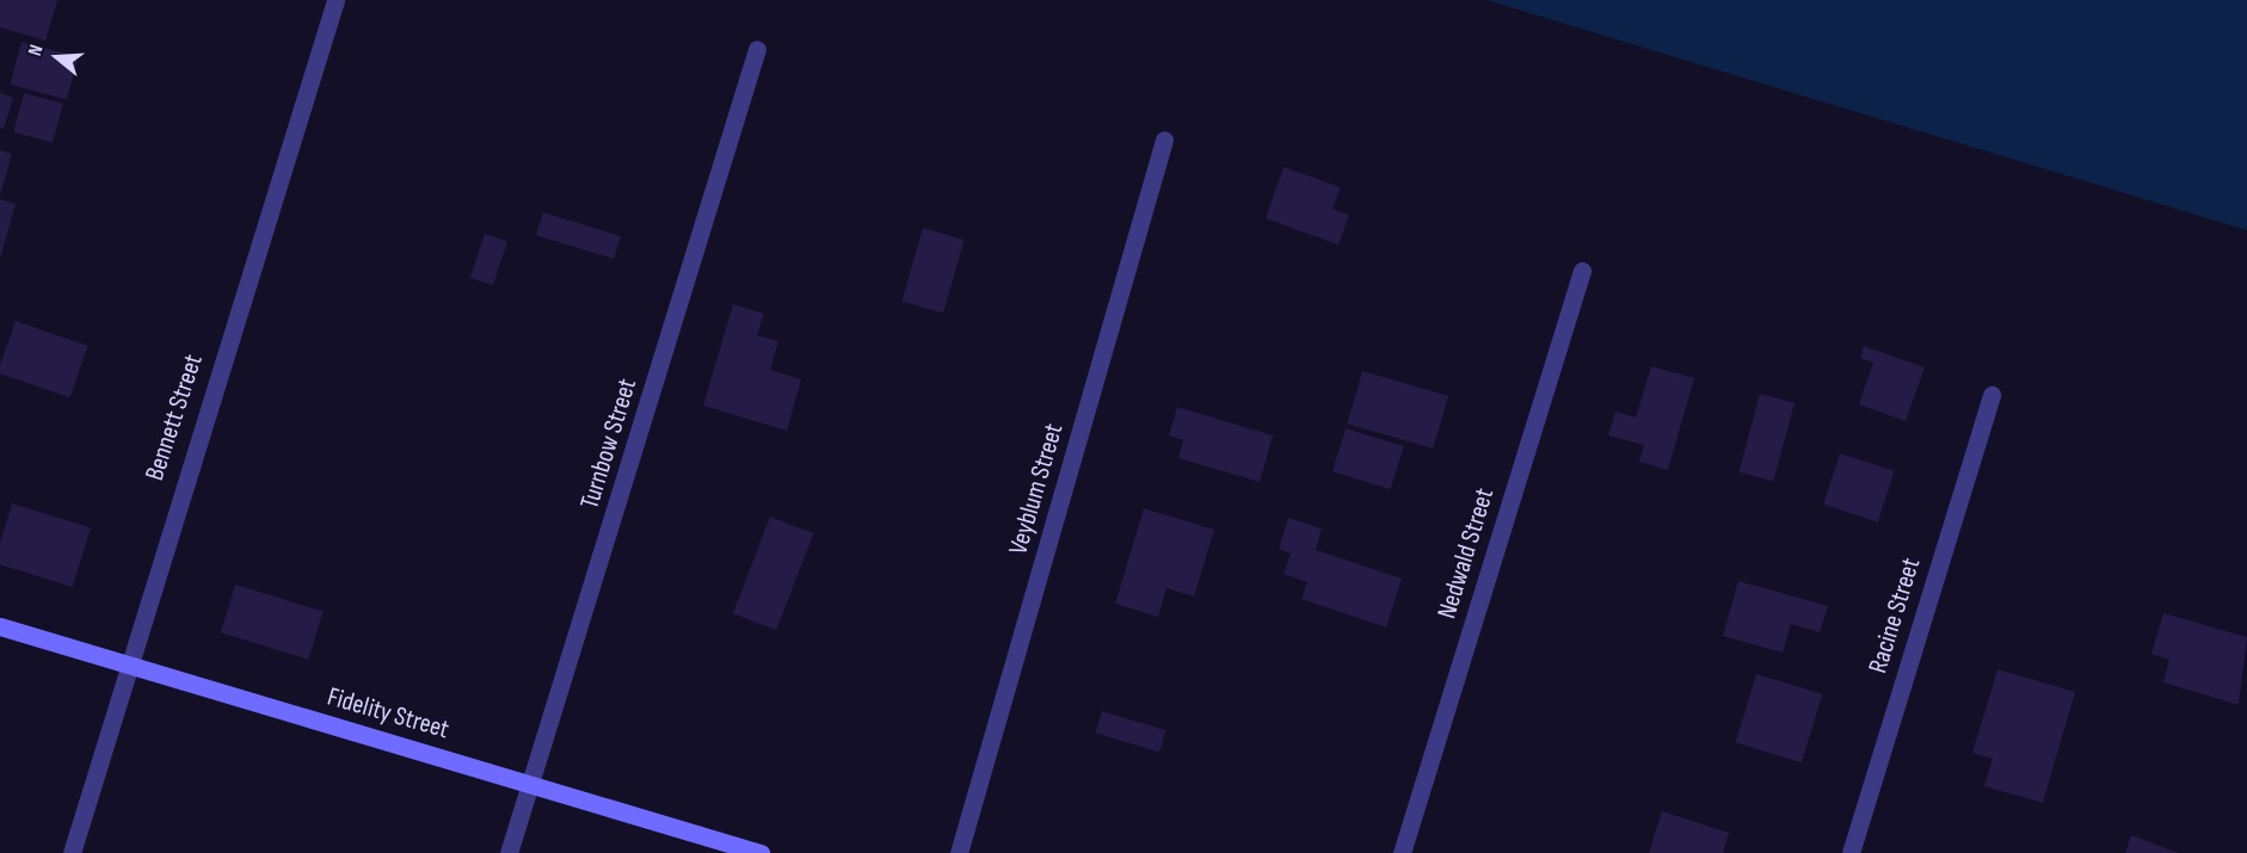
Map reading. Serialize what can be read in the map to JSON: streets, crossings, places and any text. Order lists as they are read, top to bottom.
{
  "streets": {
    "main road": ["Fidelity Street"],
    "street": [
      "Bennett Street",
      "Turnbow Street",
      "Veyblum Street",
      "Nedwald Street",
      "Racine Street"
    ]
  },
  "crossings": [
    ["Bennett Street", "Fidelity Street"],
    ["Turnbow Street", "Fidelity Street"]
  ],
  "north": "left"
}
